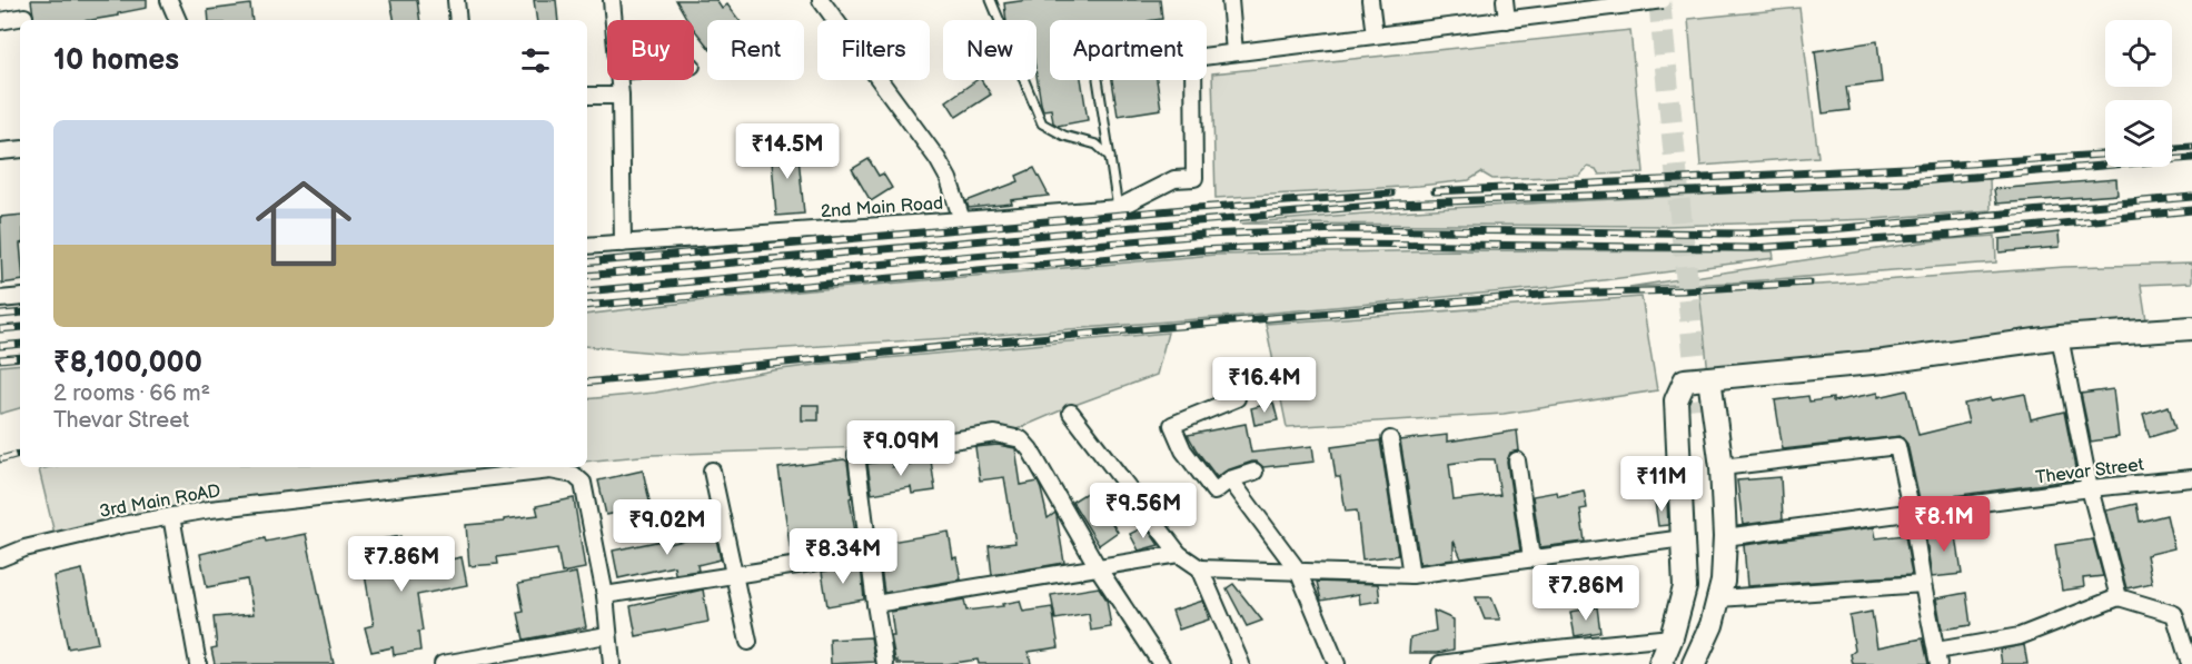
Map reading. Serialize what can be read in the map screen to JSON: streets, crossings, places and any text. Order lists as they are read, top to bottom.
{
  "streets": {
    "street": ["2nd Main Road", "Thevar Street", "3rd Main RoAD"]
  },
  "page": {
    "chip": [
      "Buy",
      "Rent",
      "Filters",
      "New",
      "Apartment"
    ],
    "heading": "10 homes",
    "list": [
      {
        "name": "₹8,100,000",
        "note": "2 rooms · 66 m² · Thevar Street"
      }
    ],
    "price": [
      "₹14.5M",
      "₹16.4M",
      "₹9.09M",
      "₹11M",
      "₹9.56M",
      "₹8.1M",
      "₹9.02M",
      "₹8.34M",
      "₹7.86M",
      "₹7.86M"
    ]
  }
}
